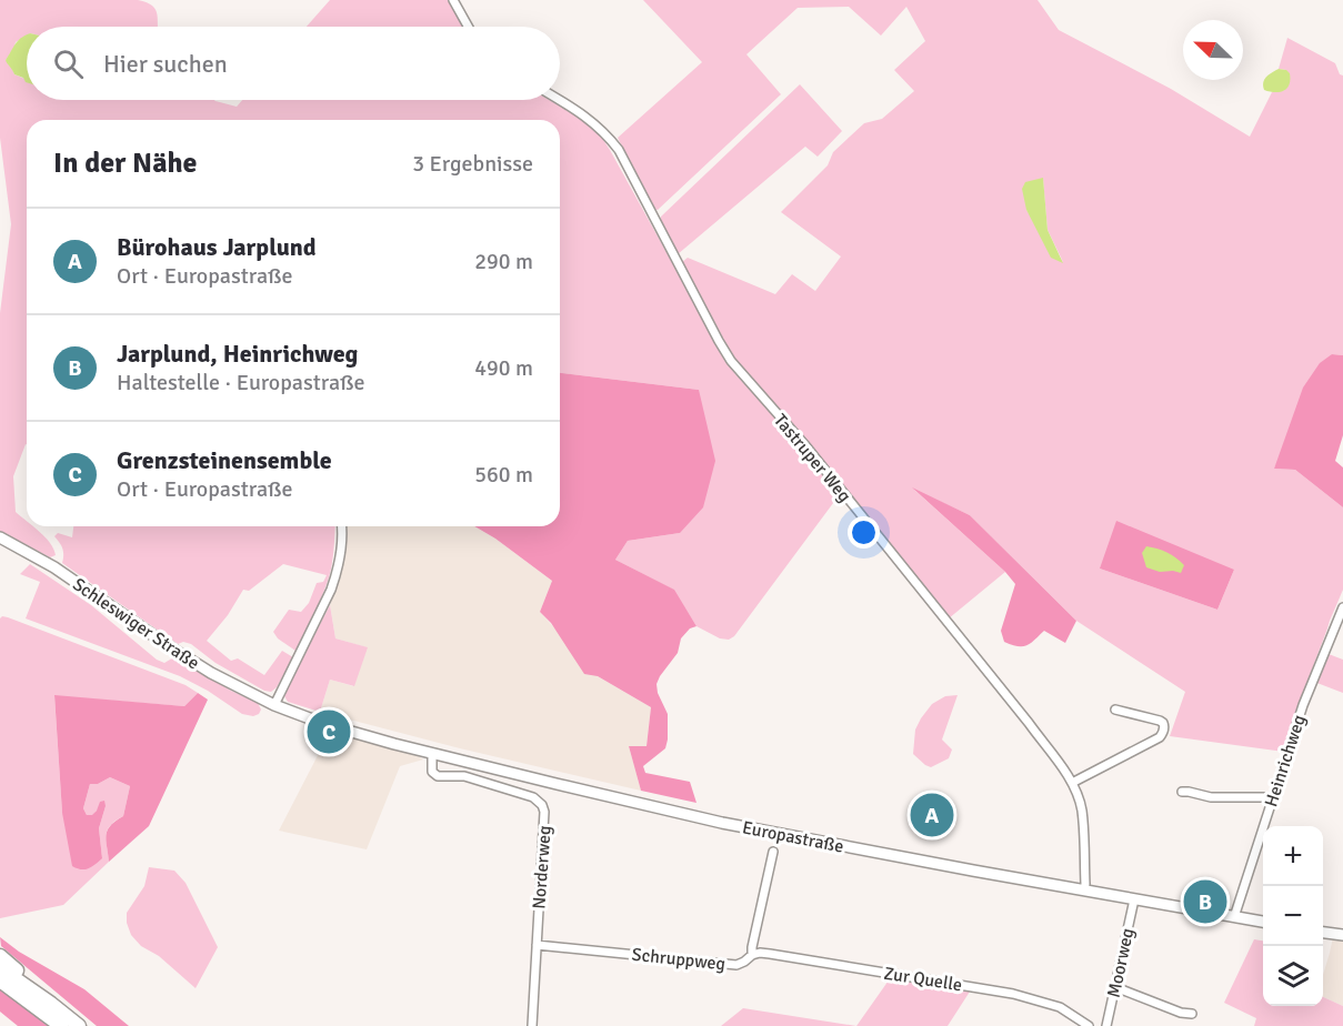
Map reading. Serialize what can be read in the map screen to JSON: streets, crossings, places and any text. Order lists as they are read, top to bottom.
{
  "streets": {
    "main road": ["Schleswiger Straße", "Europastraße"],
    "street": [
      "Tastruper Weg",
      "Heinrichweg",
      "Norderweg",
      "Schruppweg",
      "Moorweg",
      "Zur Quelle"
    ]
  },
  "crossings": [
    ["Tastruper Weg", "Europastraße"],
    ["Schleswiger Straße", "Europastraße"],
    ["Heinrichweg", "Europastraße"],
    ["Europastraße", "Norderweg"],
    ["Europastraße", "Moorweg"],
    ["Norderweg", "Schruppweg"],
    ["Schruppweg", "Zur Quelle"]
  ],
  "north": "top left",
  "page": {
    "search": "Hier suchen",
    "heading": ["In der Nähe", "3 Ergebnisse"],
    "list": [
      {
        "mark": "A",
        "name": "Bürohaus Jarplund",
        "note": "Ort · Europastraße",
        "value": "290 m"
      },
      {
        "mark": "B",
        "name": "Jarplund, Heinrichweg",
        "note": "Haltestelle · Europastraße",
        "value": "490 m"
      },
      {
        "mark": "C",
        "name": "Grenzsteinensemble",
        "note": "Ort · Europastraße",
        "value": "560 m"
      }
    ],
    "pins": ["C", "A", "B"],
    "map_buttons": ["+", "−"]
  }
}
